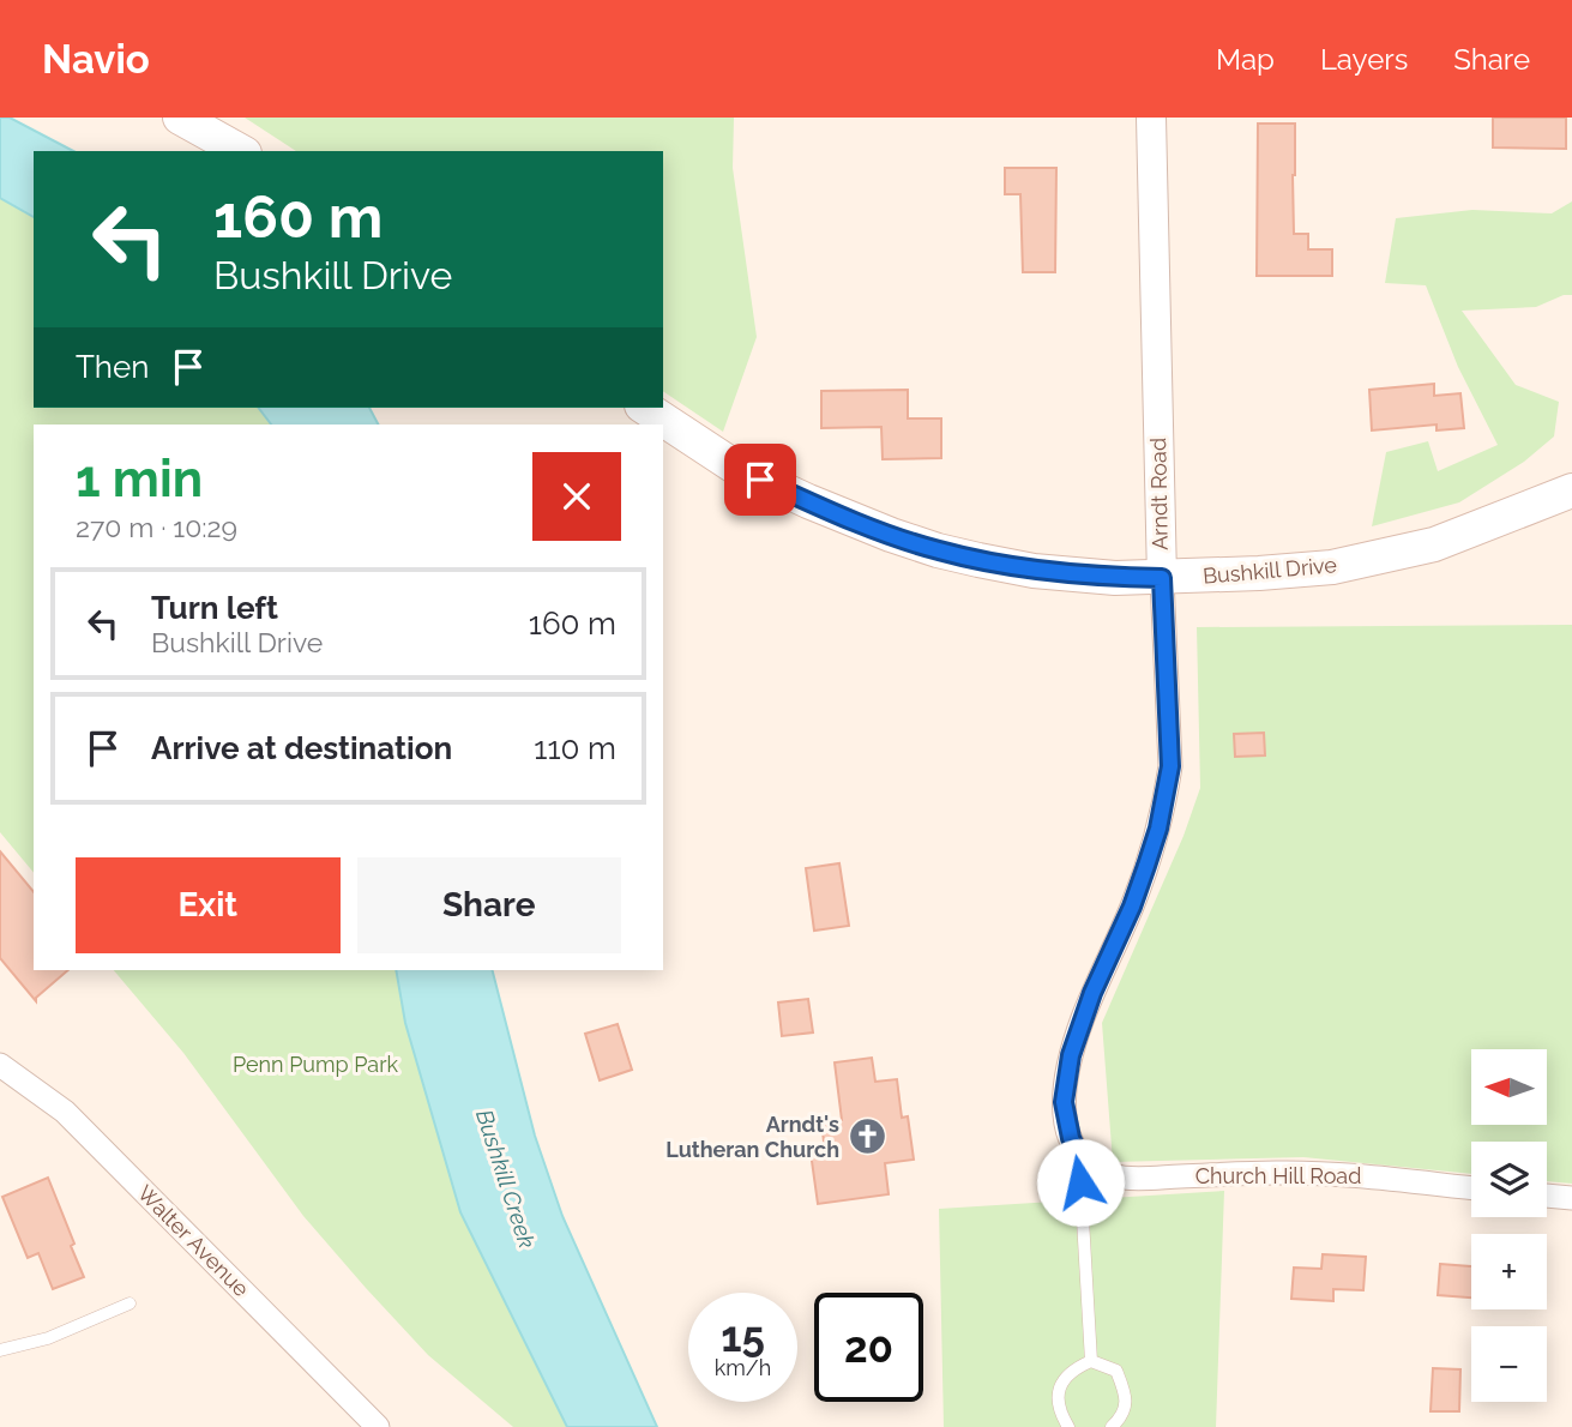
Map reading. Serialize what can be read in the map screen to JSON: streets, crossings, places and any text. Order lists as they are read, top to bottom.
{
  "streets": {
    "main road": ["Bushkill Drive"],
    "street": ["Arndt Road", "Church Hill Road", "Walter Avenue"]
  },
  "crossings": [
    ["Arndt Road", "Bushkill Drive"],
    ["Arndt Road", "Church Hill Road"]
  ],
  "water": ["Bushkill Creek"],
  "parks": ["Penn Pump Park"],
  "places": {
    "church": ["Arndt's Lutheran Church"]
  },
  "north": "left",
  "page": {
    "header": "Navio",
    "nav": ["Map", "Layers", "Share"],
    "turn": ["160 m", "Bushkill Drive"],
    "then": "Then",
    "heading": ["1 min", "270 m · 10:29"],
    "list": [
      {
        "name": "Turn left",
        "note": "Bushkill Drive",
        "value": "160 m"
      },
      {
        "name": "Arrive at destination",
        "value": "110 m"
      }
    ],
    "buttons": ["Exit", "Share"],
    "map_buttons": ["+", "−"],
    "speed": "15 km/h",
    "limit": "20"
  }
}
